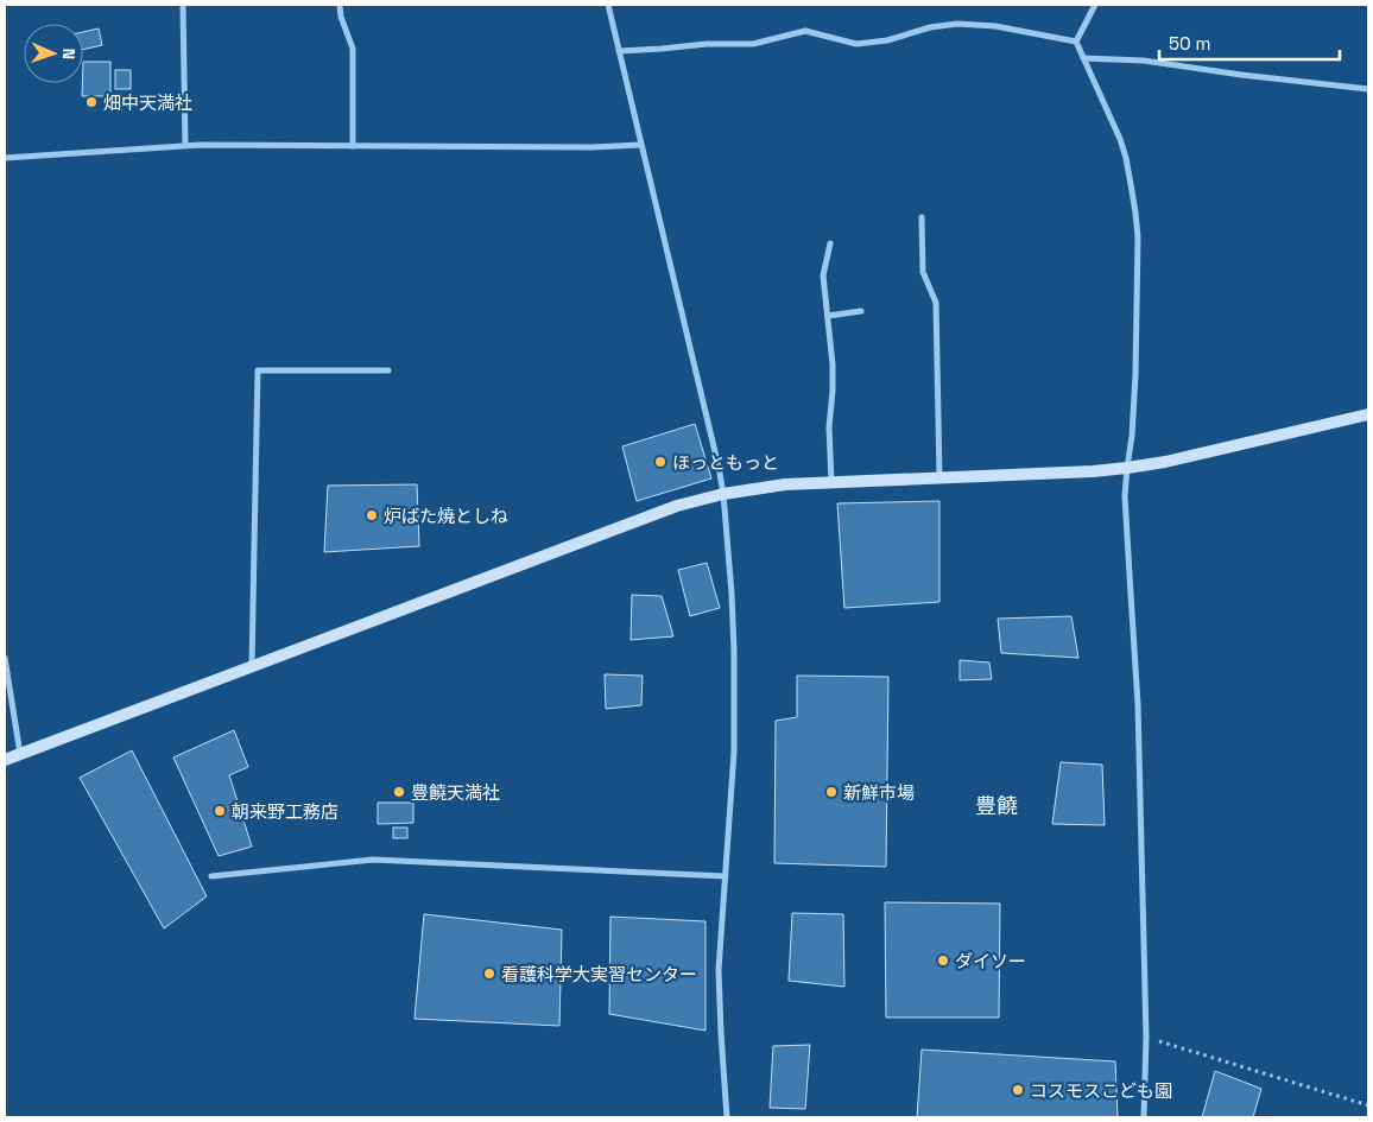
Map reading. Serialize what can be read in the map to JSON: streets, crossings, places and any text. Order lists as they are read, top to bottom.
{
  "districts": ["豊饒"],
  "places": [
    "畑中天満社",
    "ほっともっと",
    "炉ばた焼としね",
    "豊饒天満社",
    "新鮮市場",
    "朝来野工務店",
    "ダイソー",
    "看護科学大実習センター",
    "コスモスこども園"
  ],
  "scale_bar": "50 m",
  "north": "right"
}
